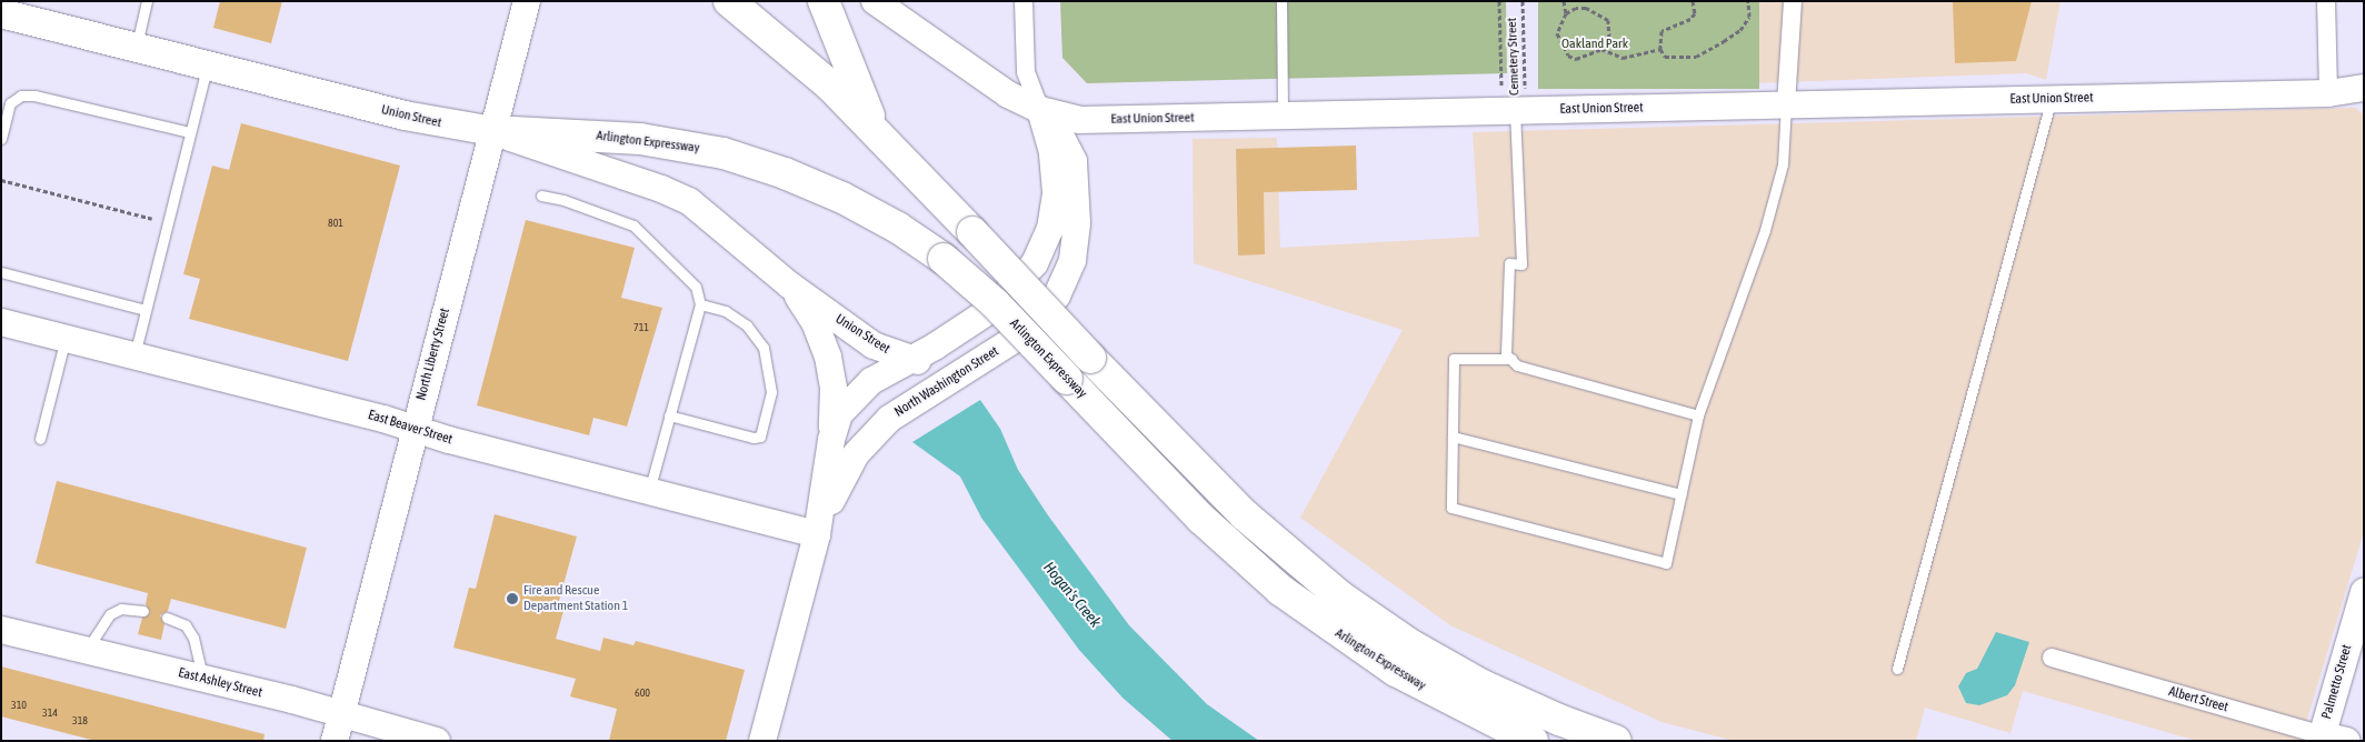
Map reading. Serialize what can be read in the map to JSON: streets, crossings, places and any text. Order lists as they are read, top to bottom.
{
  "streets": {
    "highway": ["Arlington Expressway"],
    "main road": ["Union Street"],
    "street": [
      "East Union Street",
      "North Liberty Street",
      "North Washington Street",
      "East Beaver Street",
      "Palmetto Street",
      "East Ashley Street",
      "Albert Street"
    ],
    "path": ["Cemetery Street"]
  },
  "crossings": [
    ["Cemetery Street", "East Union Street"],
    ["East Union Street", "North Washington Street"],
    ["Union Street", "Arlington Expressway"],
    ["Union Street", "North Liberty Street"],
    ["Union Street", "North Washington Street"],
    ["Arlington Expressway", "North Liberty Street"],
    ["North Liberty Street", "East Beaver Street"],
    ["North Liberty Street", "East Ashley Street"],
    ["North Washington Street", "East Beaver Street"],
    ["Palmetto Street", "Albert Street"]
  ],
  "water": ["Hogan's Creek"],
  "parks": ["Oakland Park"],
  "places": ["Fire and Rescue Department Station 1"],
  "house_numbers": [
    "801",
    "711",
    "600",
    "310",
    "314",
    "318"
  ]
}
